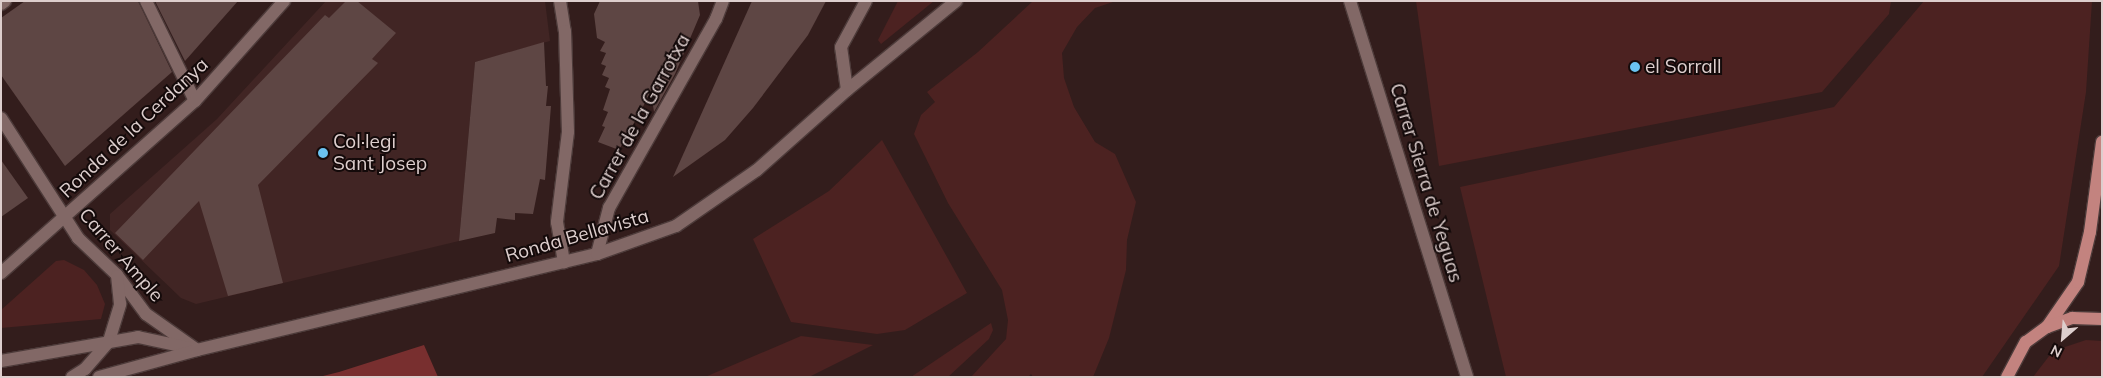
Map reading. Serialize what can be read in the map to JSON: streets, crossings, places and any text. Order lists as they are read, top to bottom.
{
  "streets": {
    "street": [
      "Carrer de la Garrotxa",
      "Ronda de la Cerdanya",
      "Carrer Sierra de Yeguas",
      "Ronda Bellavista",
      "Carrer Ample"
    ]
  },
  "crossings": [
    ["Carrer de la Garrotxa", "Ronda Bellavista"],
    ["Ronda de la Cerdanya", "Carrer Ample"],
    ["Ronda Bellavista", "Carrer Ample"]
  ],
  "places": ["el Sorrall", "Col·legi Sant Josep"],
  "north": "bottom left"
}
